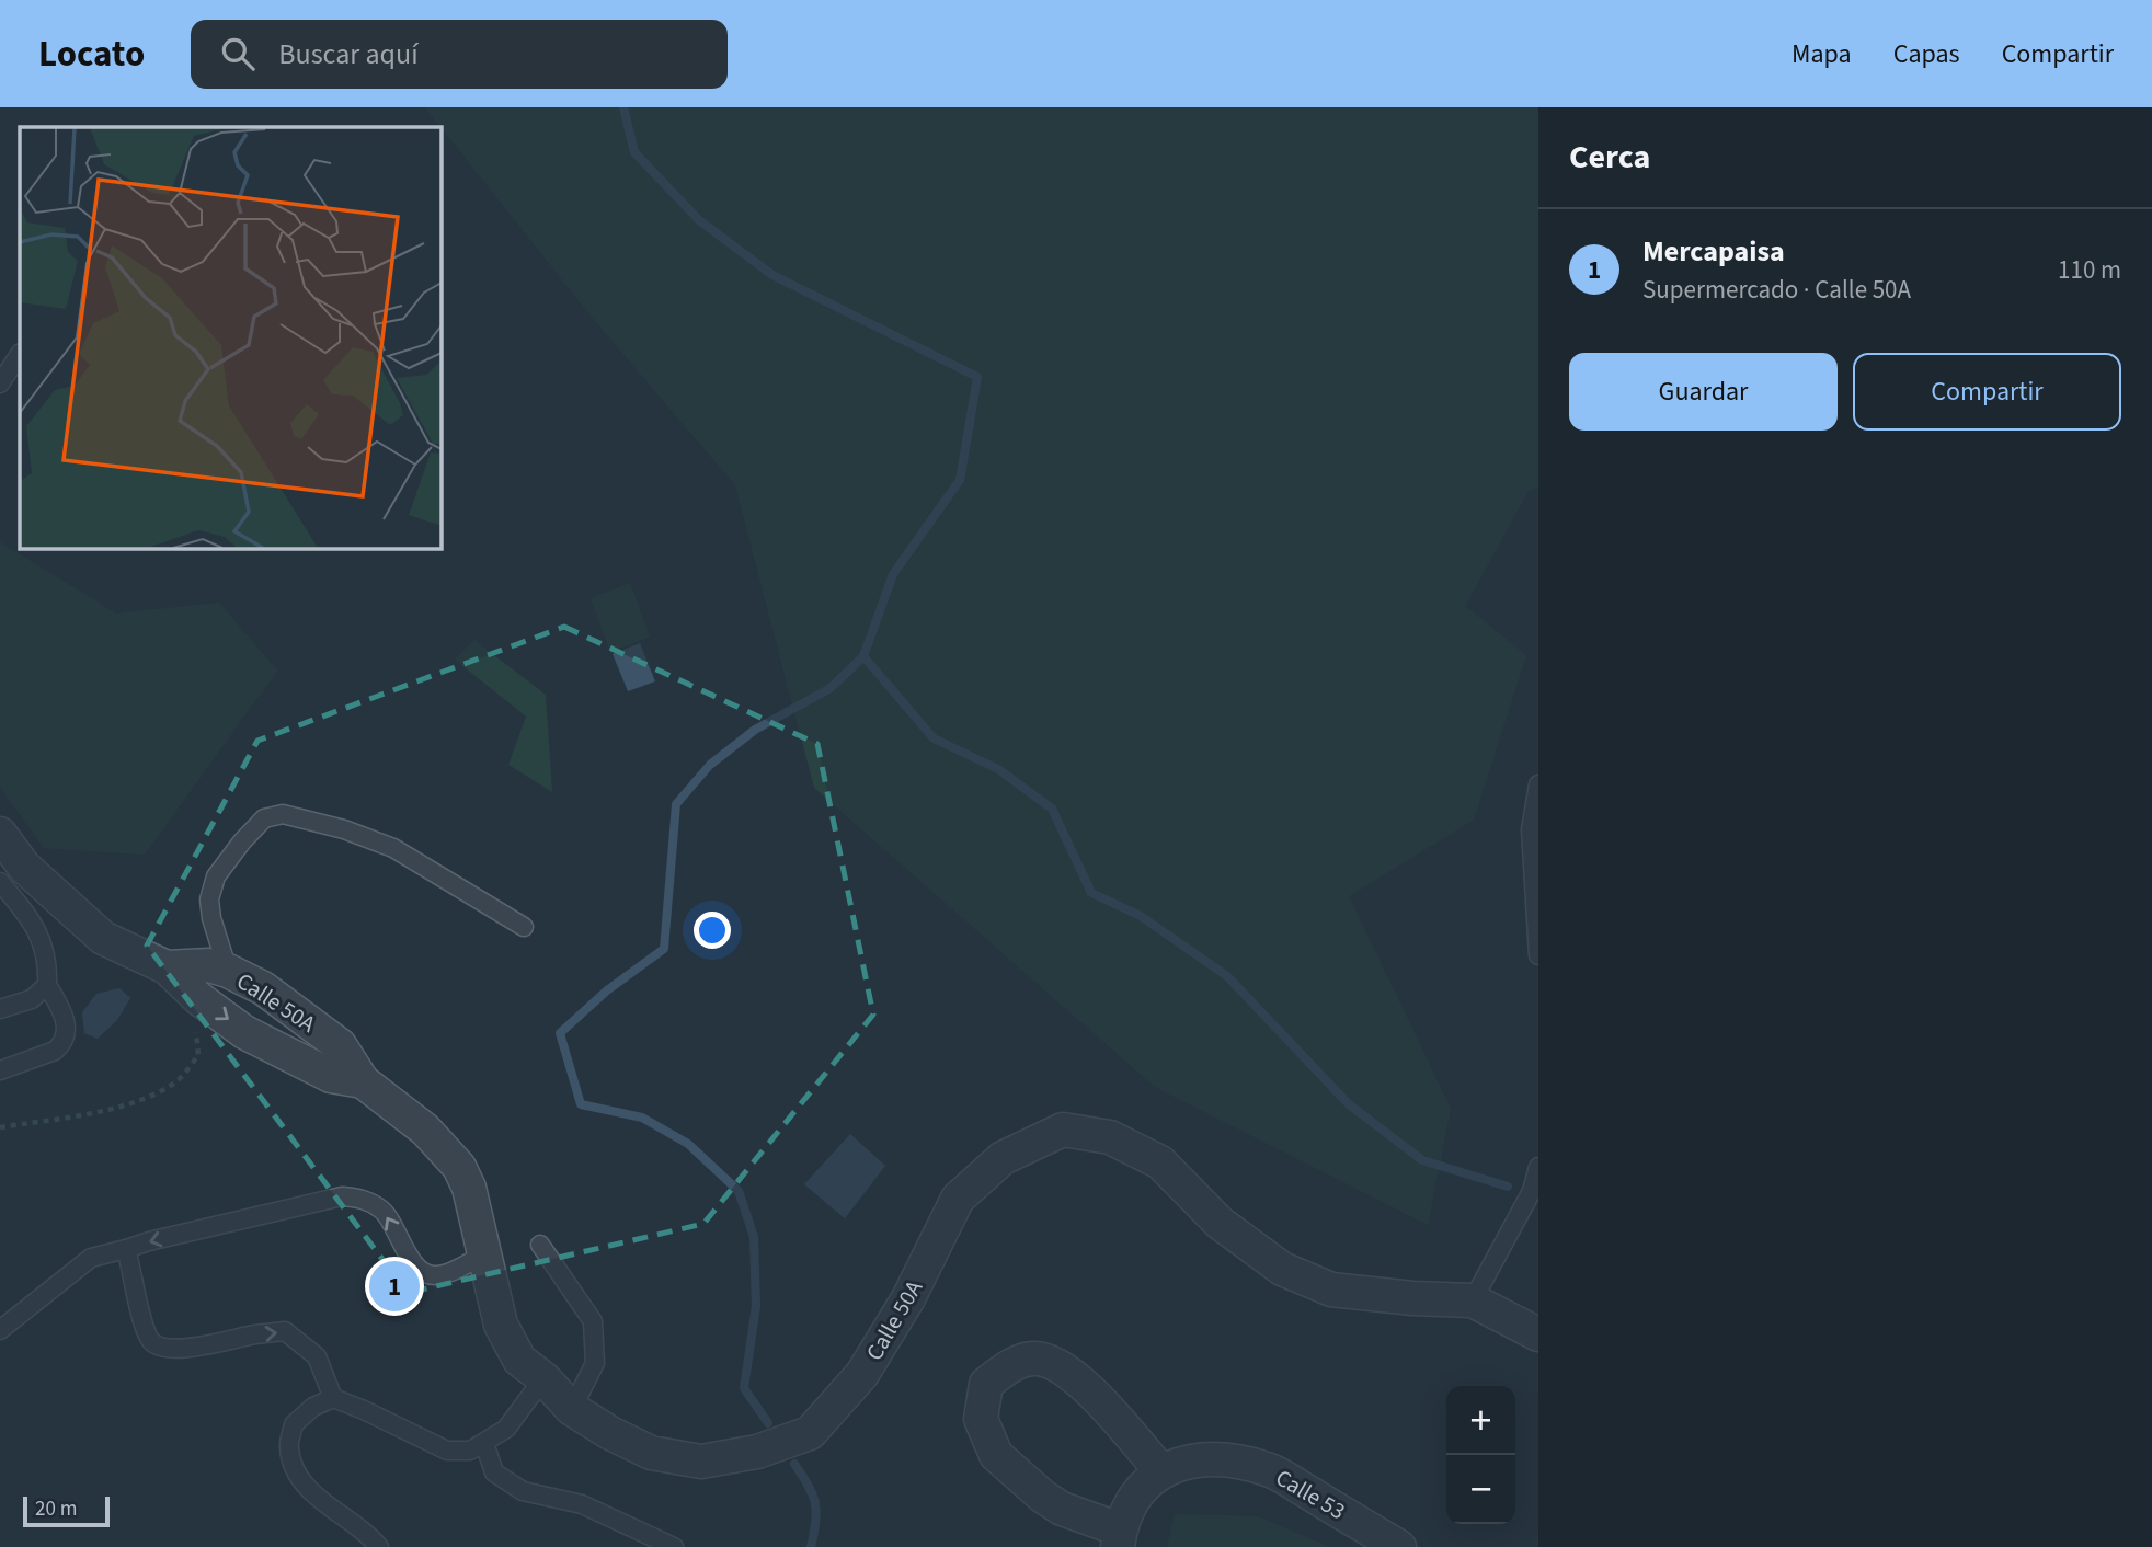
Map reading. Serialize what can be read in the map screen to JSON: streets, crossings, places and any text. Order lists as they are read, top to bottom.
{
  "streets": {
    "street": ["Calle 50A", "Calle 53"]
  },
  "scale_bar": "20 m",
  "page": {
    "header": "Locato",
    "search": "Buscar aquí",
    "nav": ["Mapa", "Capas", "Compartir"],
    "heading": "Cerca",
    "list": [
      {
        "mark": "1",
        "name": "Mercapaisa",
        "note": "Supermercado · Calle 50A",
        "value": "110 m"
      }
    ],
    "buttons": ["Guardar", "Compartir"],
    "pins": "1",
    "map_buttons": ["+", "−"],
    "scale": "20 m"
  }
}
